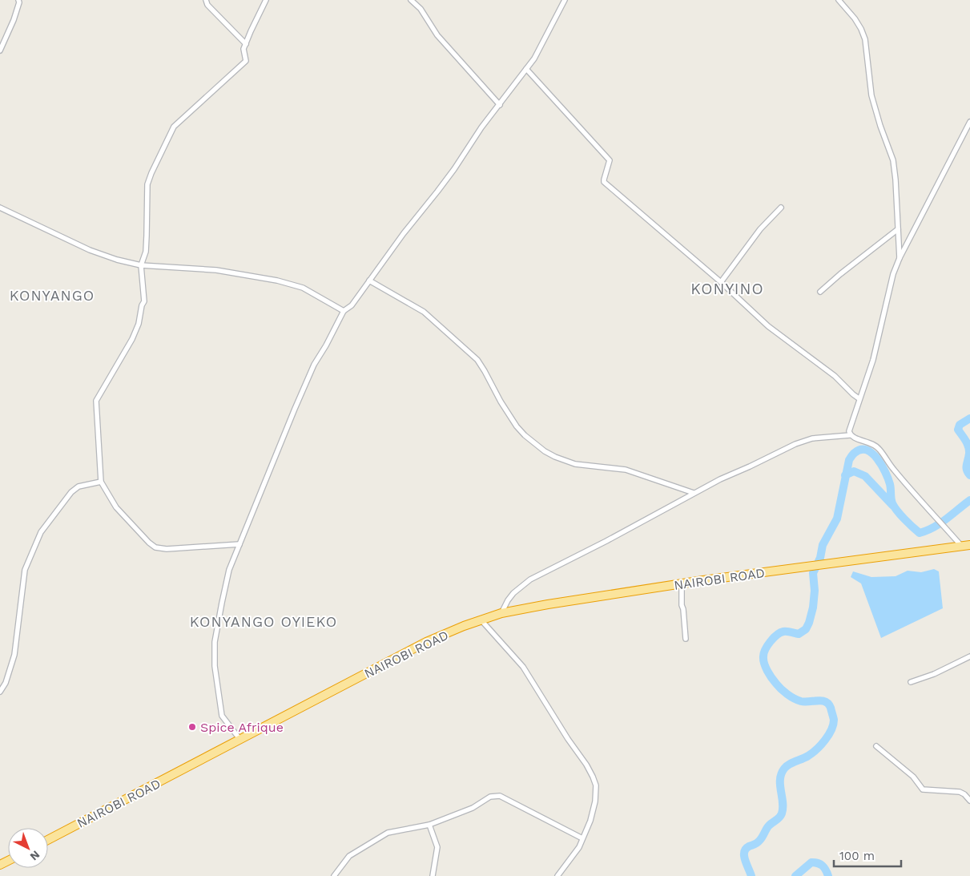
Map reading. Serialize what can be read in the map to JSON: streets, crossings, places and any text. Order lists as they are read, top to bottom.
{
  "streets": {
    "highway": ["NAIROBI ROAD"]
  },
  "districts": ["KONYINO", "KONYANGO", "KONYANGO OYIEKO"],
  "places": ["Spice Afrique"],
  "scale_bar": "100 m",
  "north": "bottom right"
}
